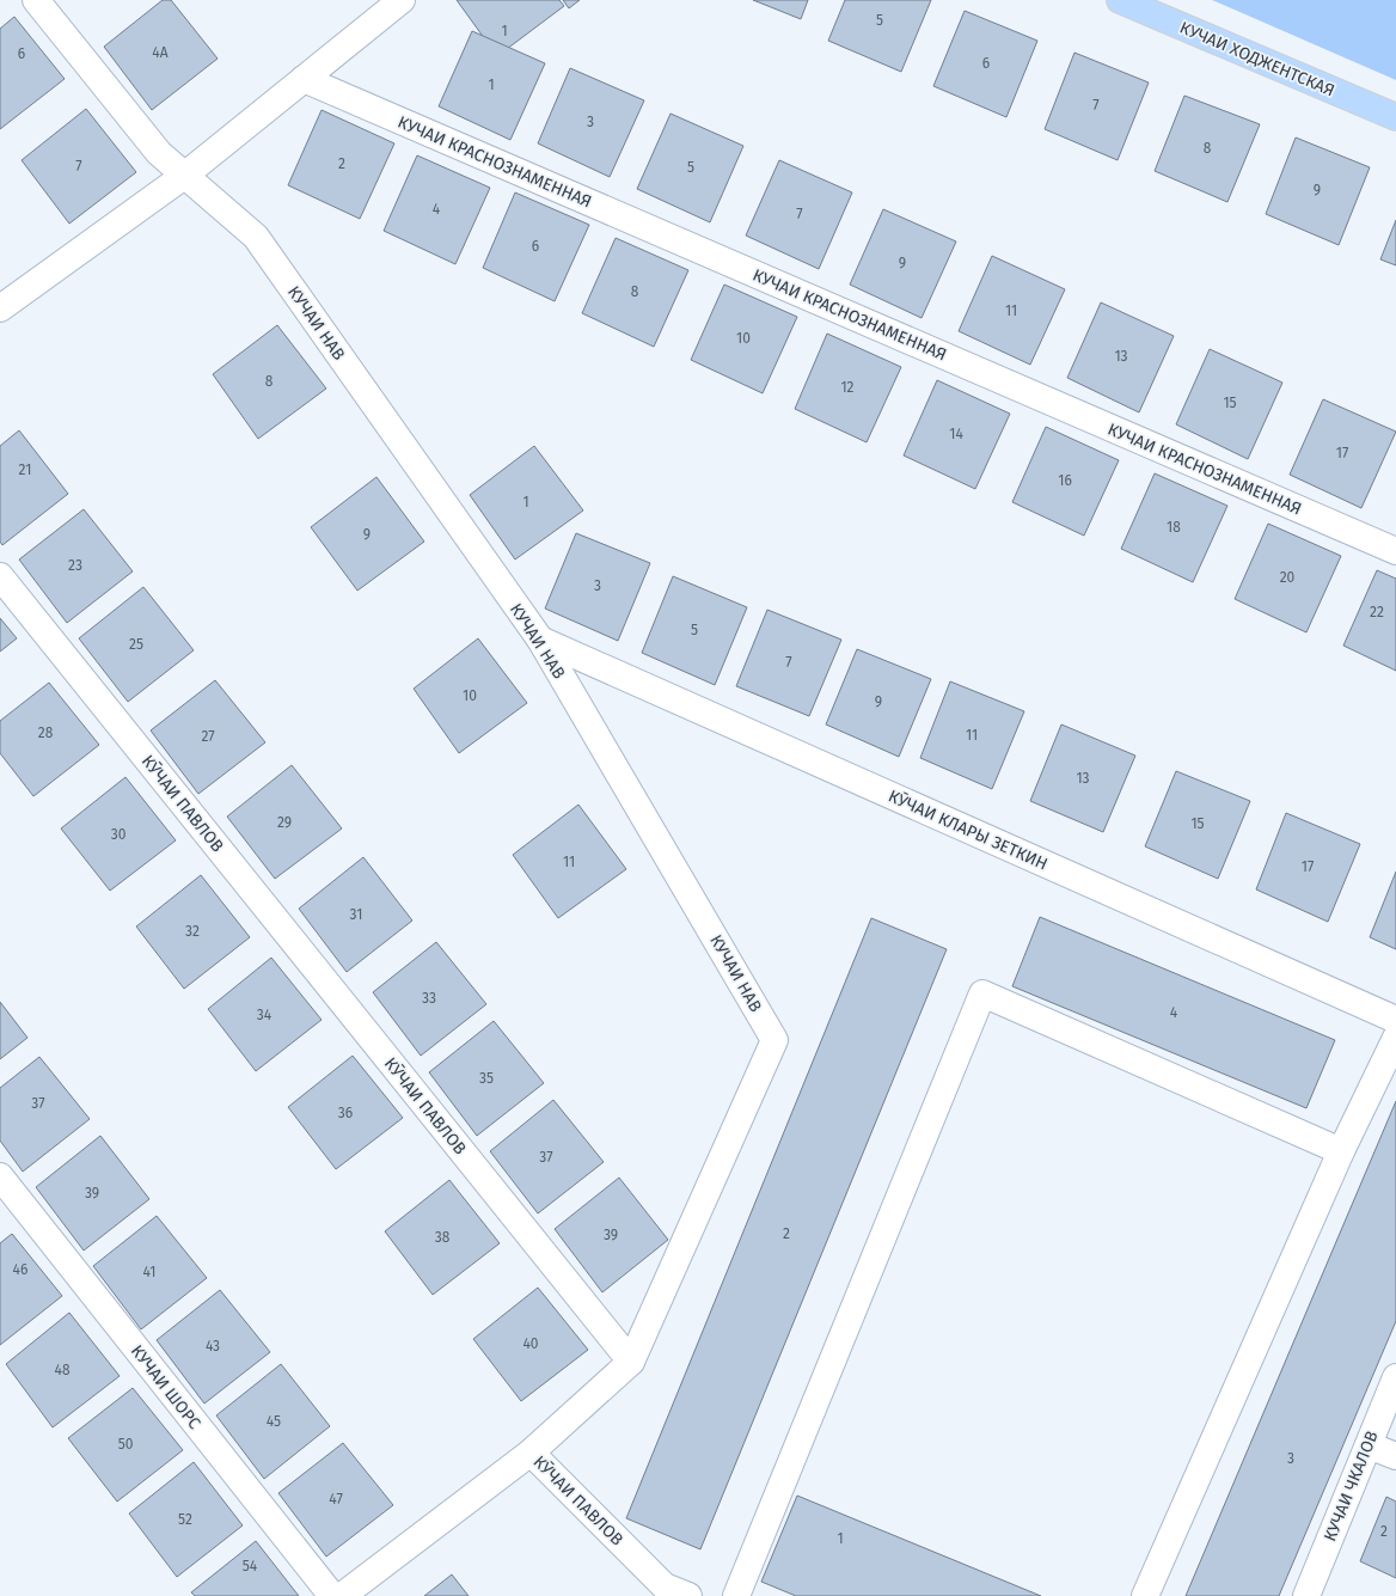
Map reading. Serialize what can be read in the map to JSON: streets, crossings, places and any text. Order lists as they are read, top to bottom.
{
  "streets": {
    "main road": ["КУЧАИ ХОДЖЕНТСКАЯ"],
    "street": [
      "КУЧАИ КРАСНОЗНАМЕННАЯ",
      "КУЧАИ НАВ",
      "КӮЧАИ ПАВЛОВ",
      "КӮЧАИ КЛАРЫ ЗЕТКИН",
      "КУЧАИ ШОРС",
      "КУЧАИ ЧКАЛОВ"
    ]
  },
  "crossings": [
    ["КУЧАИ НАВ", "КӮЧАИ ПАВЛОВ"],
    ["КУЧАИ НАВ", "КӮЧАИ КЛАРЫ ЗЕТКИН"]
  ],
  "house_numbers": [
    "5",
    "1",
    "4А",
    "6",
    "6",
    "1",
    "7",
    "3",
    "8",
    "2",
    "7",
    "5",
    "9",
    "4",
    "7",
    "6",
    "9",
    "8",
    "11",
    "10",
    "13",
    "8",
    "12",
    "15",
    "14",
    "17",
    "21",
    "16",
    "1",
    "18",
    "9",
    "23",
    "20",
    "3",
    "22",
    "5",
    "25",
    "7",
    "10",
    "9",
    "28",
    "11",
    "27",
    "13",
    "29",
    "15",
    "30",
    "11",
    "17",
    "31",
    "32",
    "33",
    "4",
    "34",
    "35",
    "37",
    "36",
    "37",
    "39",
    "2",
    "39",
    "38",
    "46",
    "41",
    "40",
    "43",
    "48",
    "45",
    "50",
    "3",
    "47",
    "52",
    "2",
    "1",
    "54"
  ]
}
